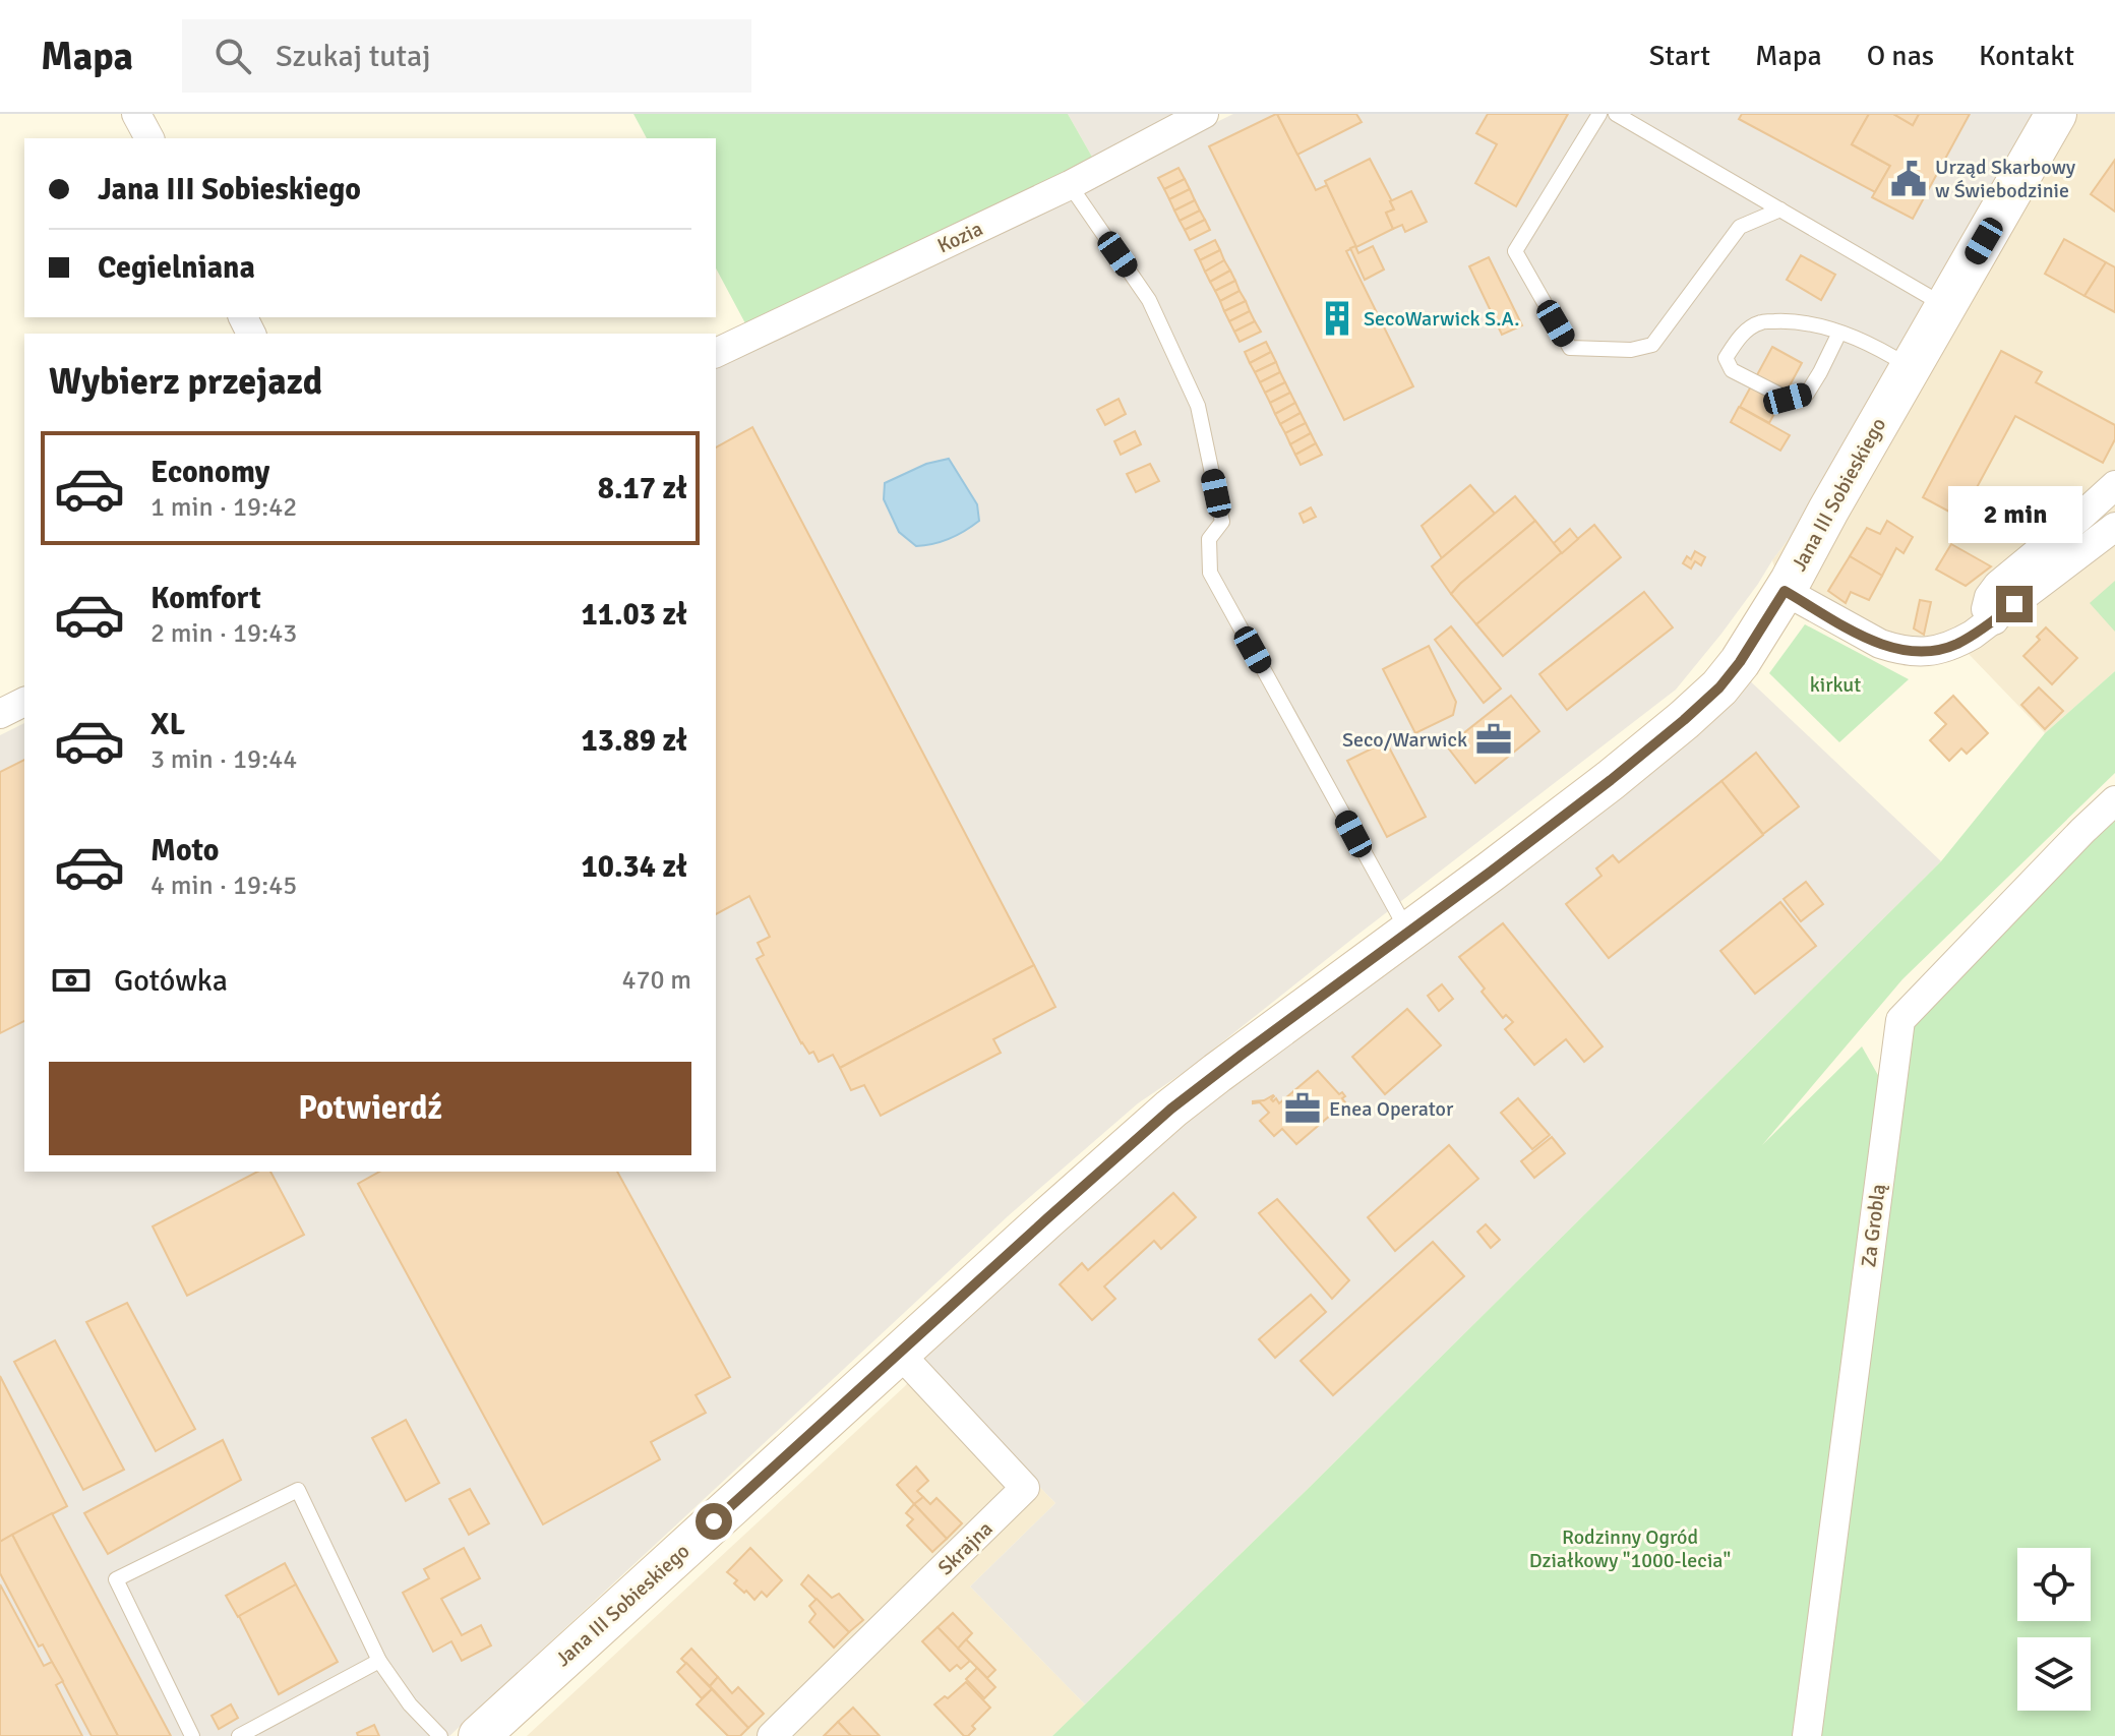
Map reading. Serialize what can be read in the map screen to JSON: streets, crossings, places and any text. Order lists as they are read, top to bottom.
{
  "streets": {
    "street": [
      "Kozia",
      "Jana III Sobieskiego",
      "Za Groblą",
      "Skrajna"
    ]
  },
  "crossings": [
    ["Jana III Sobieskiego", "Skrajna"]
  ],
  "parks": ["kirkut", "Rodzinny Ogród Działkowy \"1000-lecia\""],
  "places": {
    "public building": ["Urząd Skarbowy w Świebodzinie"],
    "building": ["SecoWarwick S.A."],
    "office": ["Seco/Warwick", "Enea Operator"]
  },
  "page": {
    "header": "Mapa",
    "search": "Szukaj tutaj",
    "nav": [
      "Start",
      "Mapa",
      "O nas",
      "Kontakt"
    ],
    "banner": ["Jana III Sobieskiego", "Cegielniana"],
    "heading": "Wybierz przejazd",
    "list": [
      {
        "name": "Economy",
        "note": "1 min · 19:42",
        "value": "8.17 zł"
      },
      {
        "name": "Komfort",
        "note": "2 min · 19:43",
        "value": "11.03 zł"
      },
      {
        "name": "XL",
        "note": "3 min · 19:44",
        "value": "13.89 zł"
      },
      {
        "name": "Moto",
        "note": "4 min · 19:45",
        "value": "10.34 zł"
      }
    ],
    "bubble": "2 min",
    "pay": ["Gotówka", "470 m"],
    "buttons": "Potwierdź"
  }
}
